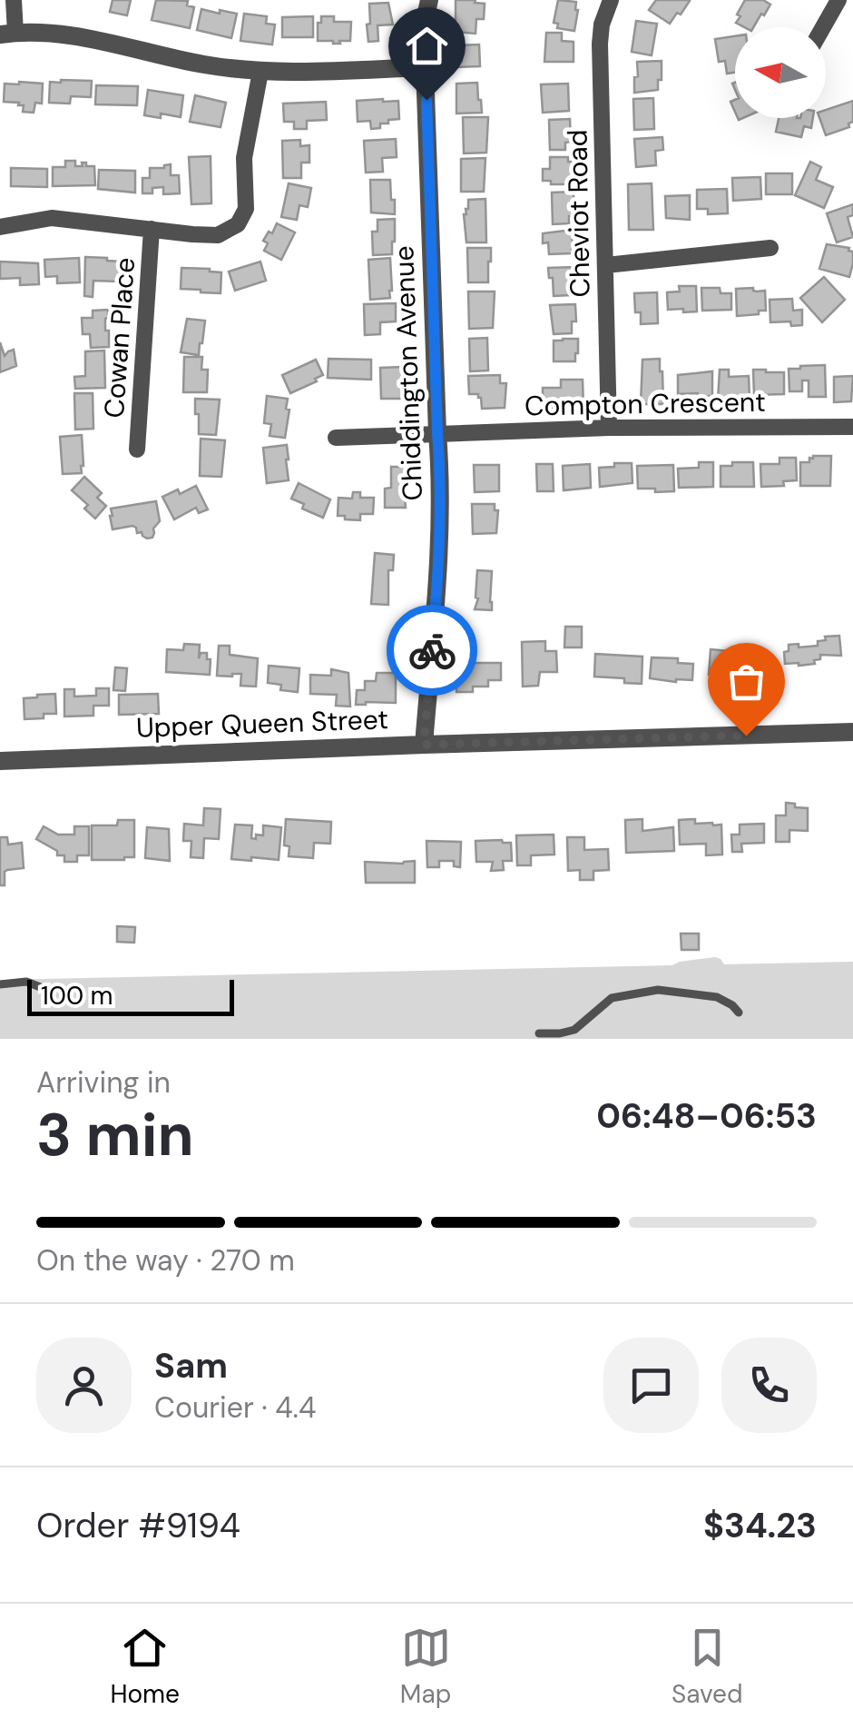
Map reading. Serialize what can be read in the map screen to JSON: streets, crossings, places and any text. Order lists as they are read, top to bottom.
{
  "streets": {
    "street": [
      "Cheviot Road",
      "Cowan Place",
      "Chiddington Avenue",
      "Compton Crescent",
      "Upper Queen Street"
    ]
  },
  "crossings": [
    ["Cheviot Road", "Compton Crescent"],
    ["Chiddington Avenue", "Compton Crescent"],
    ["Chiddington Avenue", "Upper Queen Street"]
  ],
  "scale_bar": "100 m",
  "north": "left",
  "page": {
    "scale": "100 m",
    "heading": ["3 min", "Arriving in", "06:48–06:53"],
    "panel": [
      "Sam",
      "Courier · 4.4",
      "Order #9194",
      "$34.23"
    ],
    "bar": "On the way · 270 m",
    "tabs": ["Home", "Map", "Saved"]
  }
}
